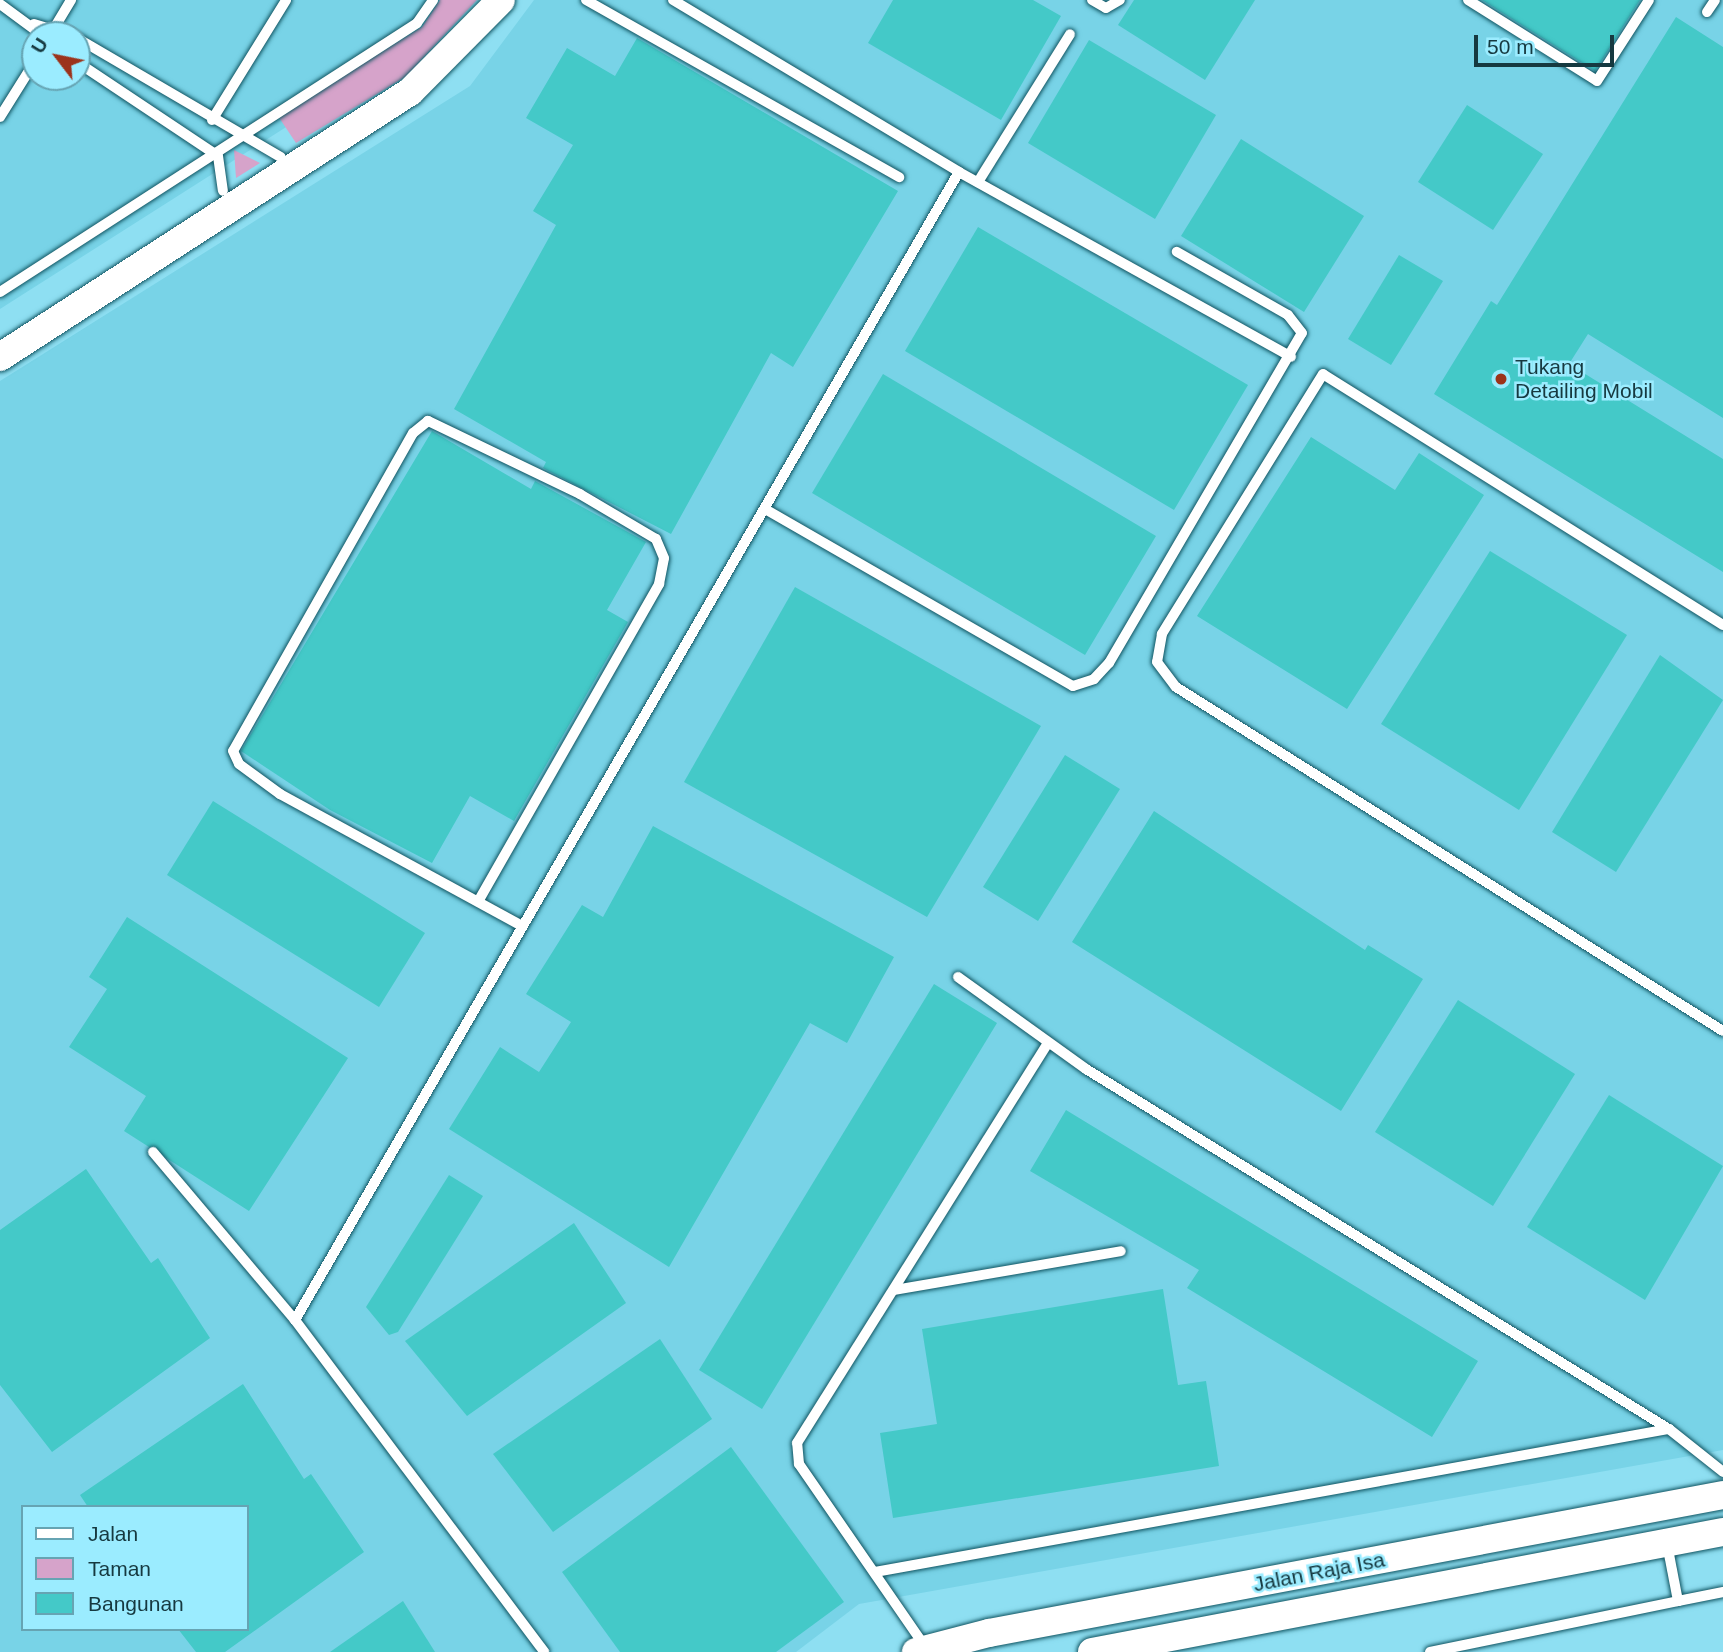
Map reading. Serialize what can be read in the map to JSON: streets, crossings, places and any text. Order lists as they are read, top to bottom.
{
  "streets": {
    "main road": ["Jalan Raja Isa"]
  },
  "places": ["Tukang Detailing Mobil"],
  "legend": ["Jalan", "Taman", "Bangunan"],
  "scale_bar": "50 m",
  "north": "top left"
}
